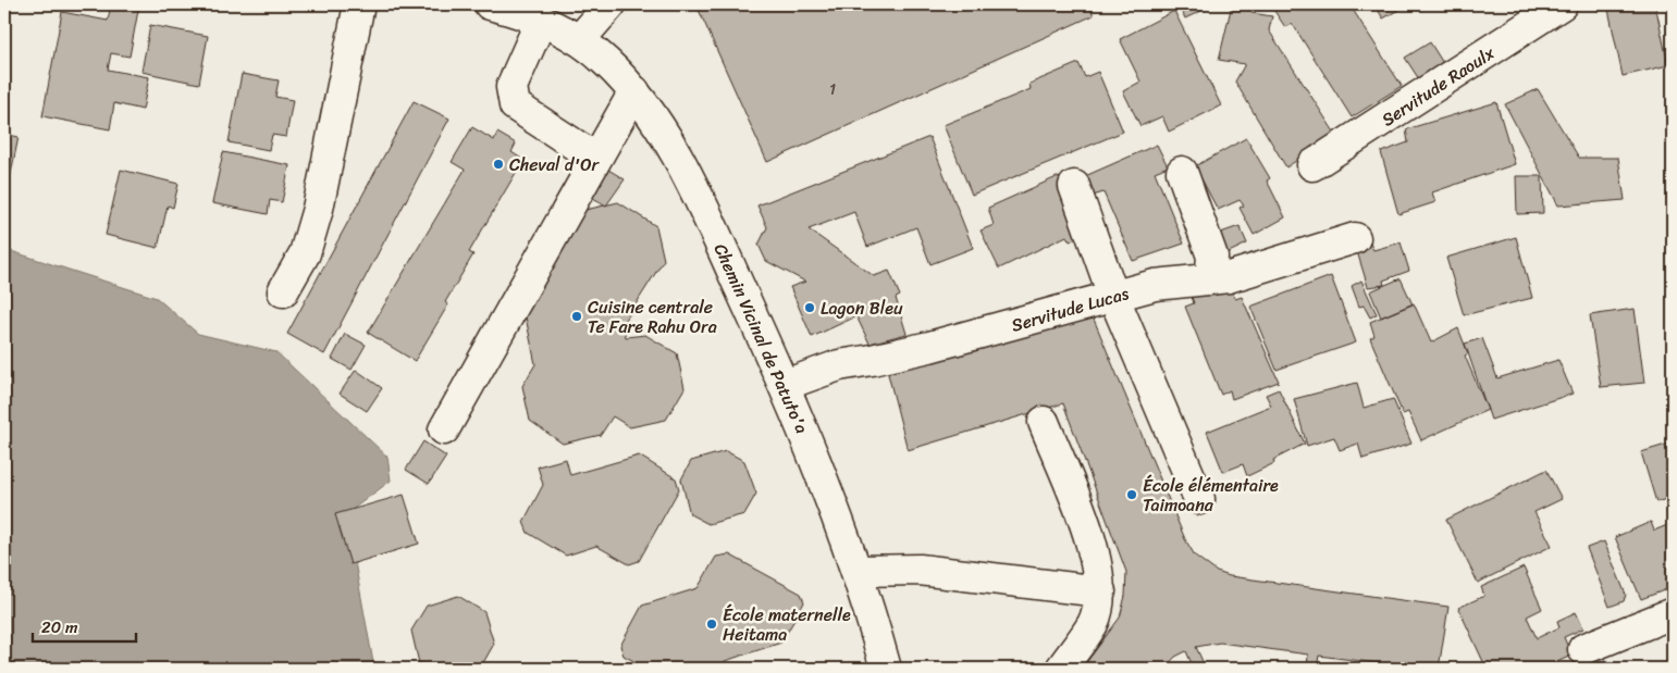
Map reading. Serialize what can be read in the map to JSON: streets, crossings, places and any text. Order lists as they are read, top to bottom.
{
  "streets": {
    "street": ["Servitude Raoulx", "Servitude Lucas", "Chemin Vicinal de Patuto'a"]
  },
  "crossings": [
    ["Servitude Lucas", "Chemin Vicinal de Patuto'a"]
  ],
  "places": [
    "Cheval d'Or",
    "Lagon Bleu",
    "Cuisine centrale Te Fare Rahu Ora",
    "École élémentaire Taimoana",
    "École maternelle Heitama"
  ],
  "house_numbers": ["1"],
  "scale_bar": "20 m"
}
